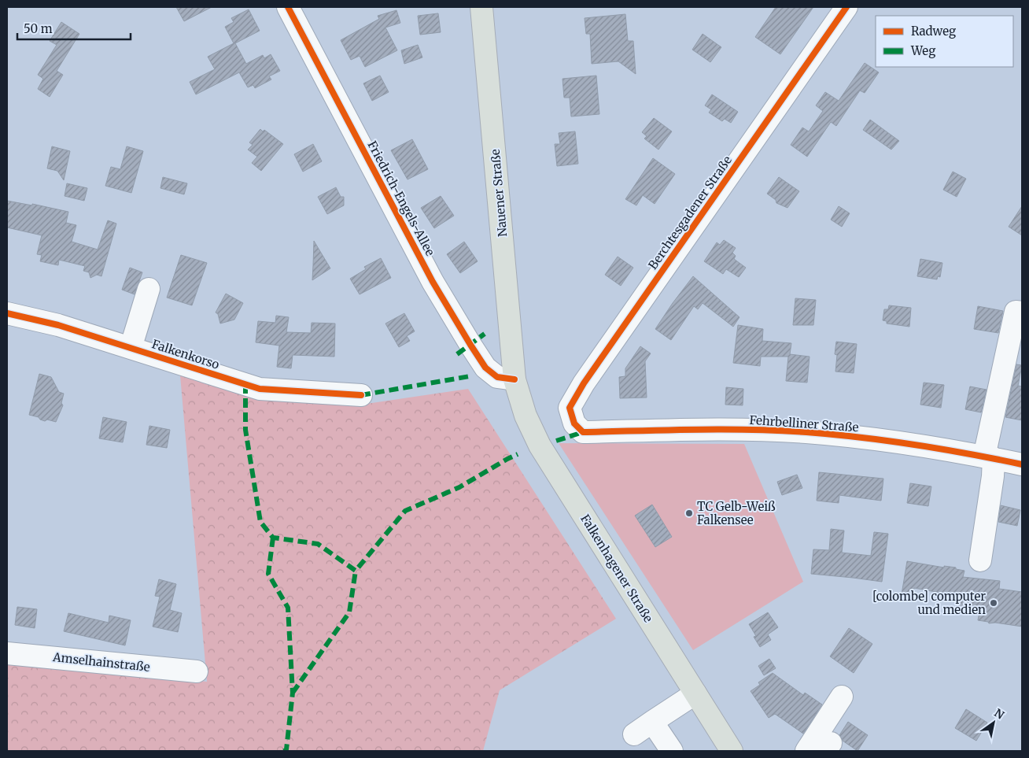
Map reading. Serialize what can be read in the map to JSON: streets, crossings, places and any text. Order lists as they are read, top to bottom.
{
  "streets": {
    "main road": ["Nauener Straße", "Falkenhagener Straße"],
    "street": [
      "Friedrich-Engels-Allee",
      "Berchtesgadener Straße",
      "Falkenkorso",
      "Fehrbelliner Straße",
      "Amselhainstraße"
    ]
  },
  "crossings": [
    ["Nauener Straße", "Friedrich-Engels-Allee"],
    ["Nauener Straße", "Falkenhagener Straße"],
    ["Friedrich-Engels-Allee", "Falkenhagener Straße"],
    ["Berchtesgadener Straße", "Fehrbelliner Straße"]
  ],
  "places": ["TC Gelb-Weiß Falkensee", "[colombe] computer und medien"],
  "legend": ["Radweg", "Weg"],
  "scale_bar": "50 m",
  "north": "top right"
}
